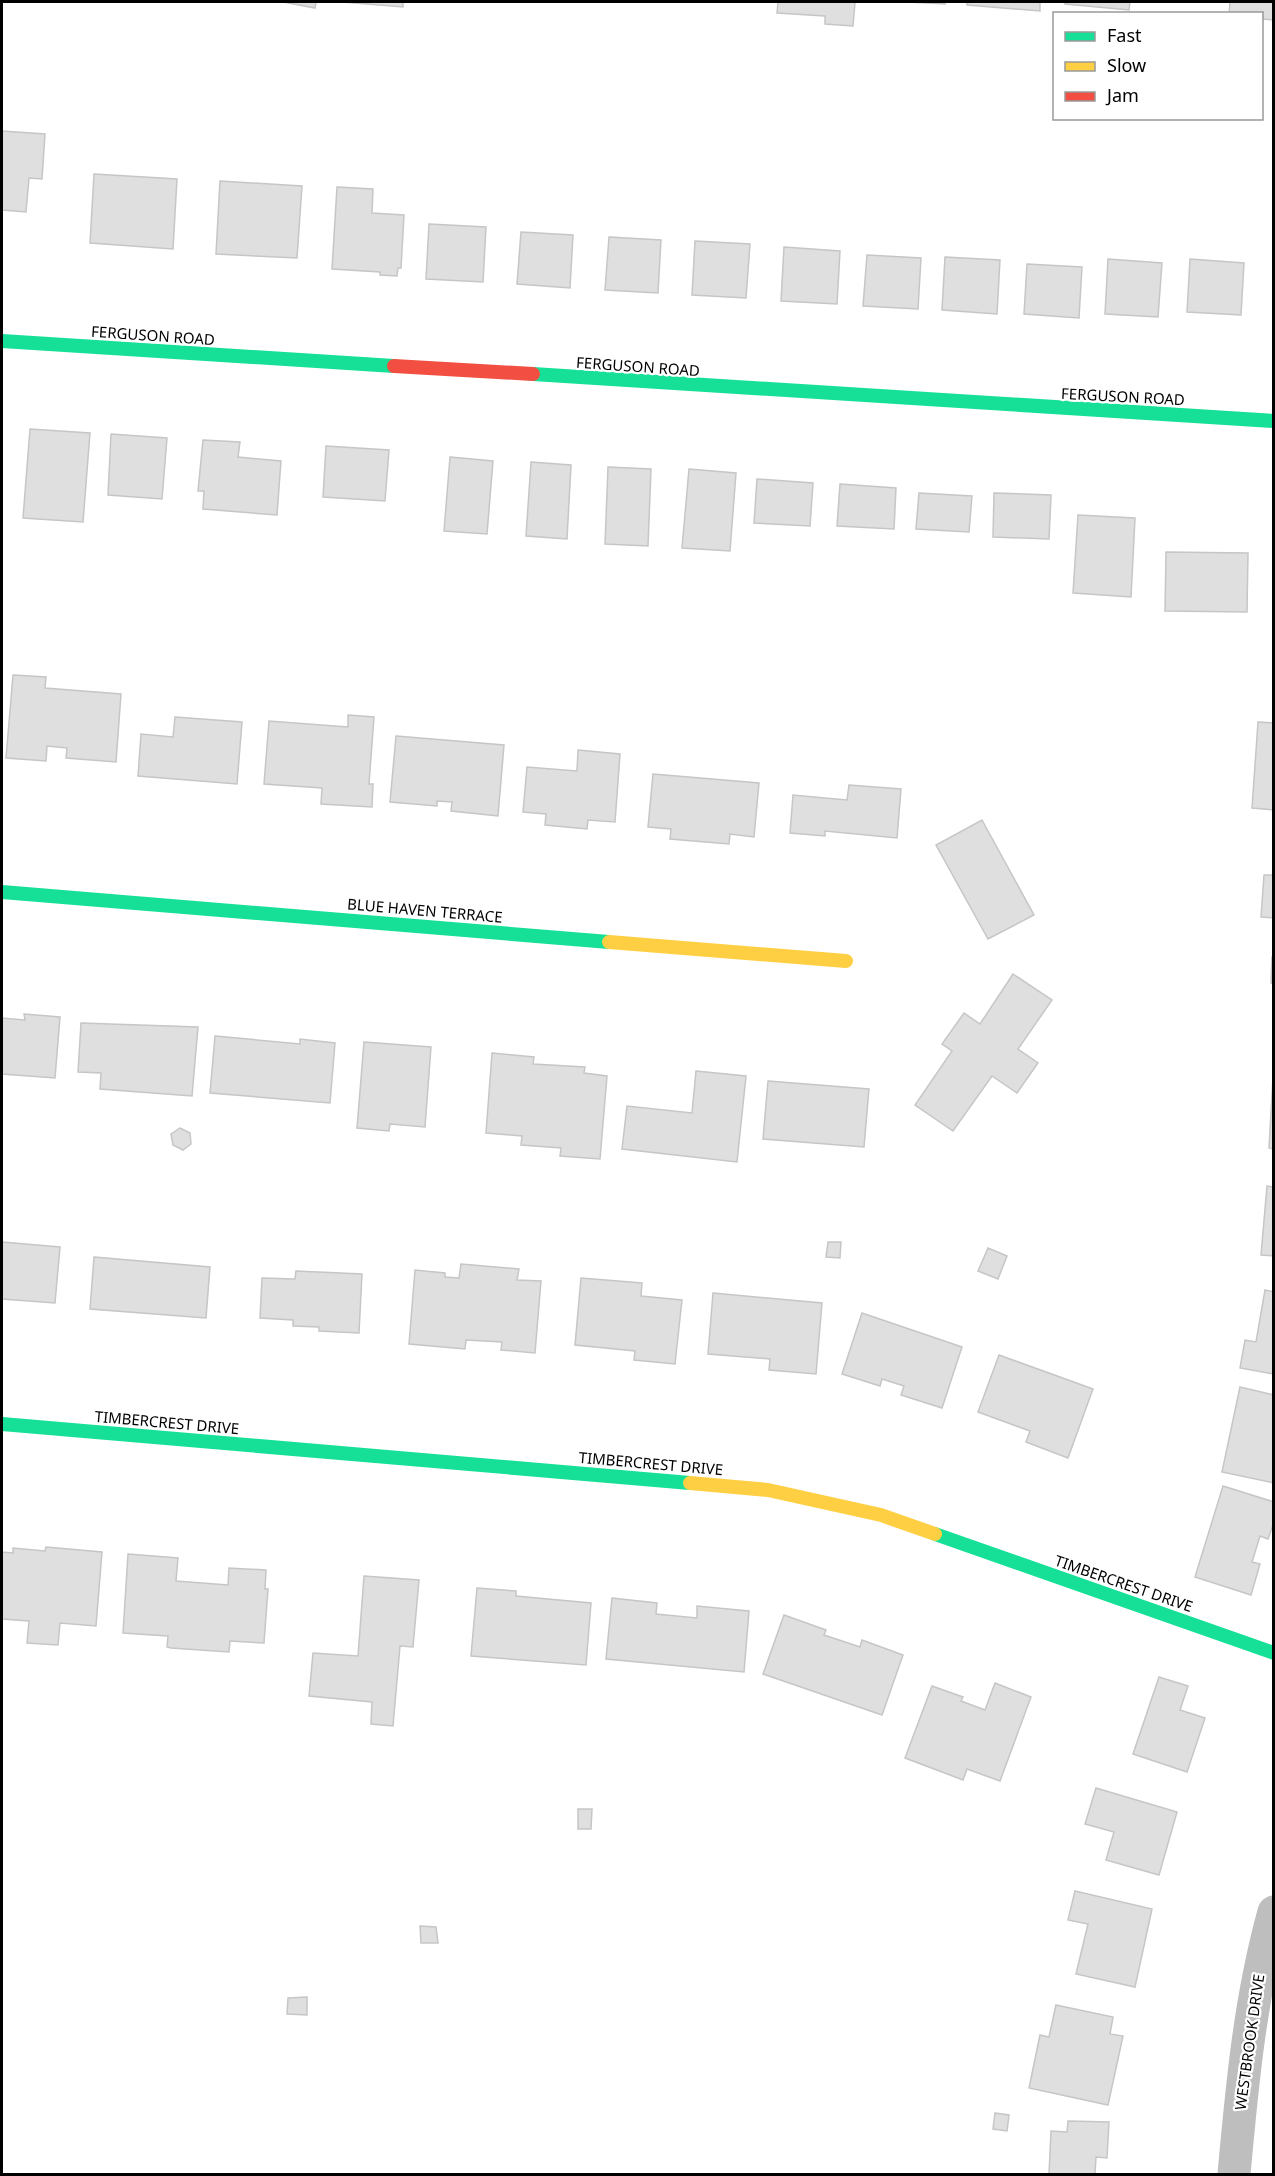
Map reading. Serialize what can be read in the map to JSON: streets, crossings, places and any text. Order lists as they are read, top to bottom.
{
  "streets": {
    "street": [
      "FERGUSON ROAD",
      "BLUE HAVEN TERRACE",
      "TIMBERCREST DRIVE",
      "WESTBROOK DRIVE"
    ]
  },
  "legend": ["Fast", "Slow", "Jam"]
}
